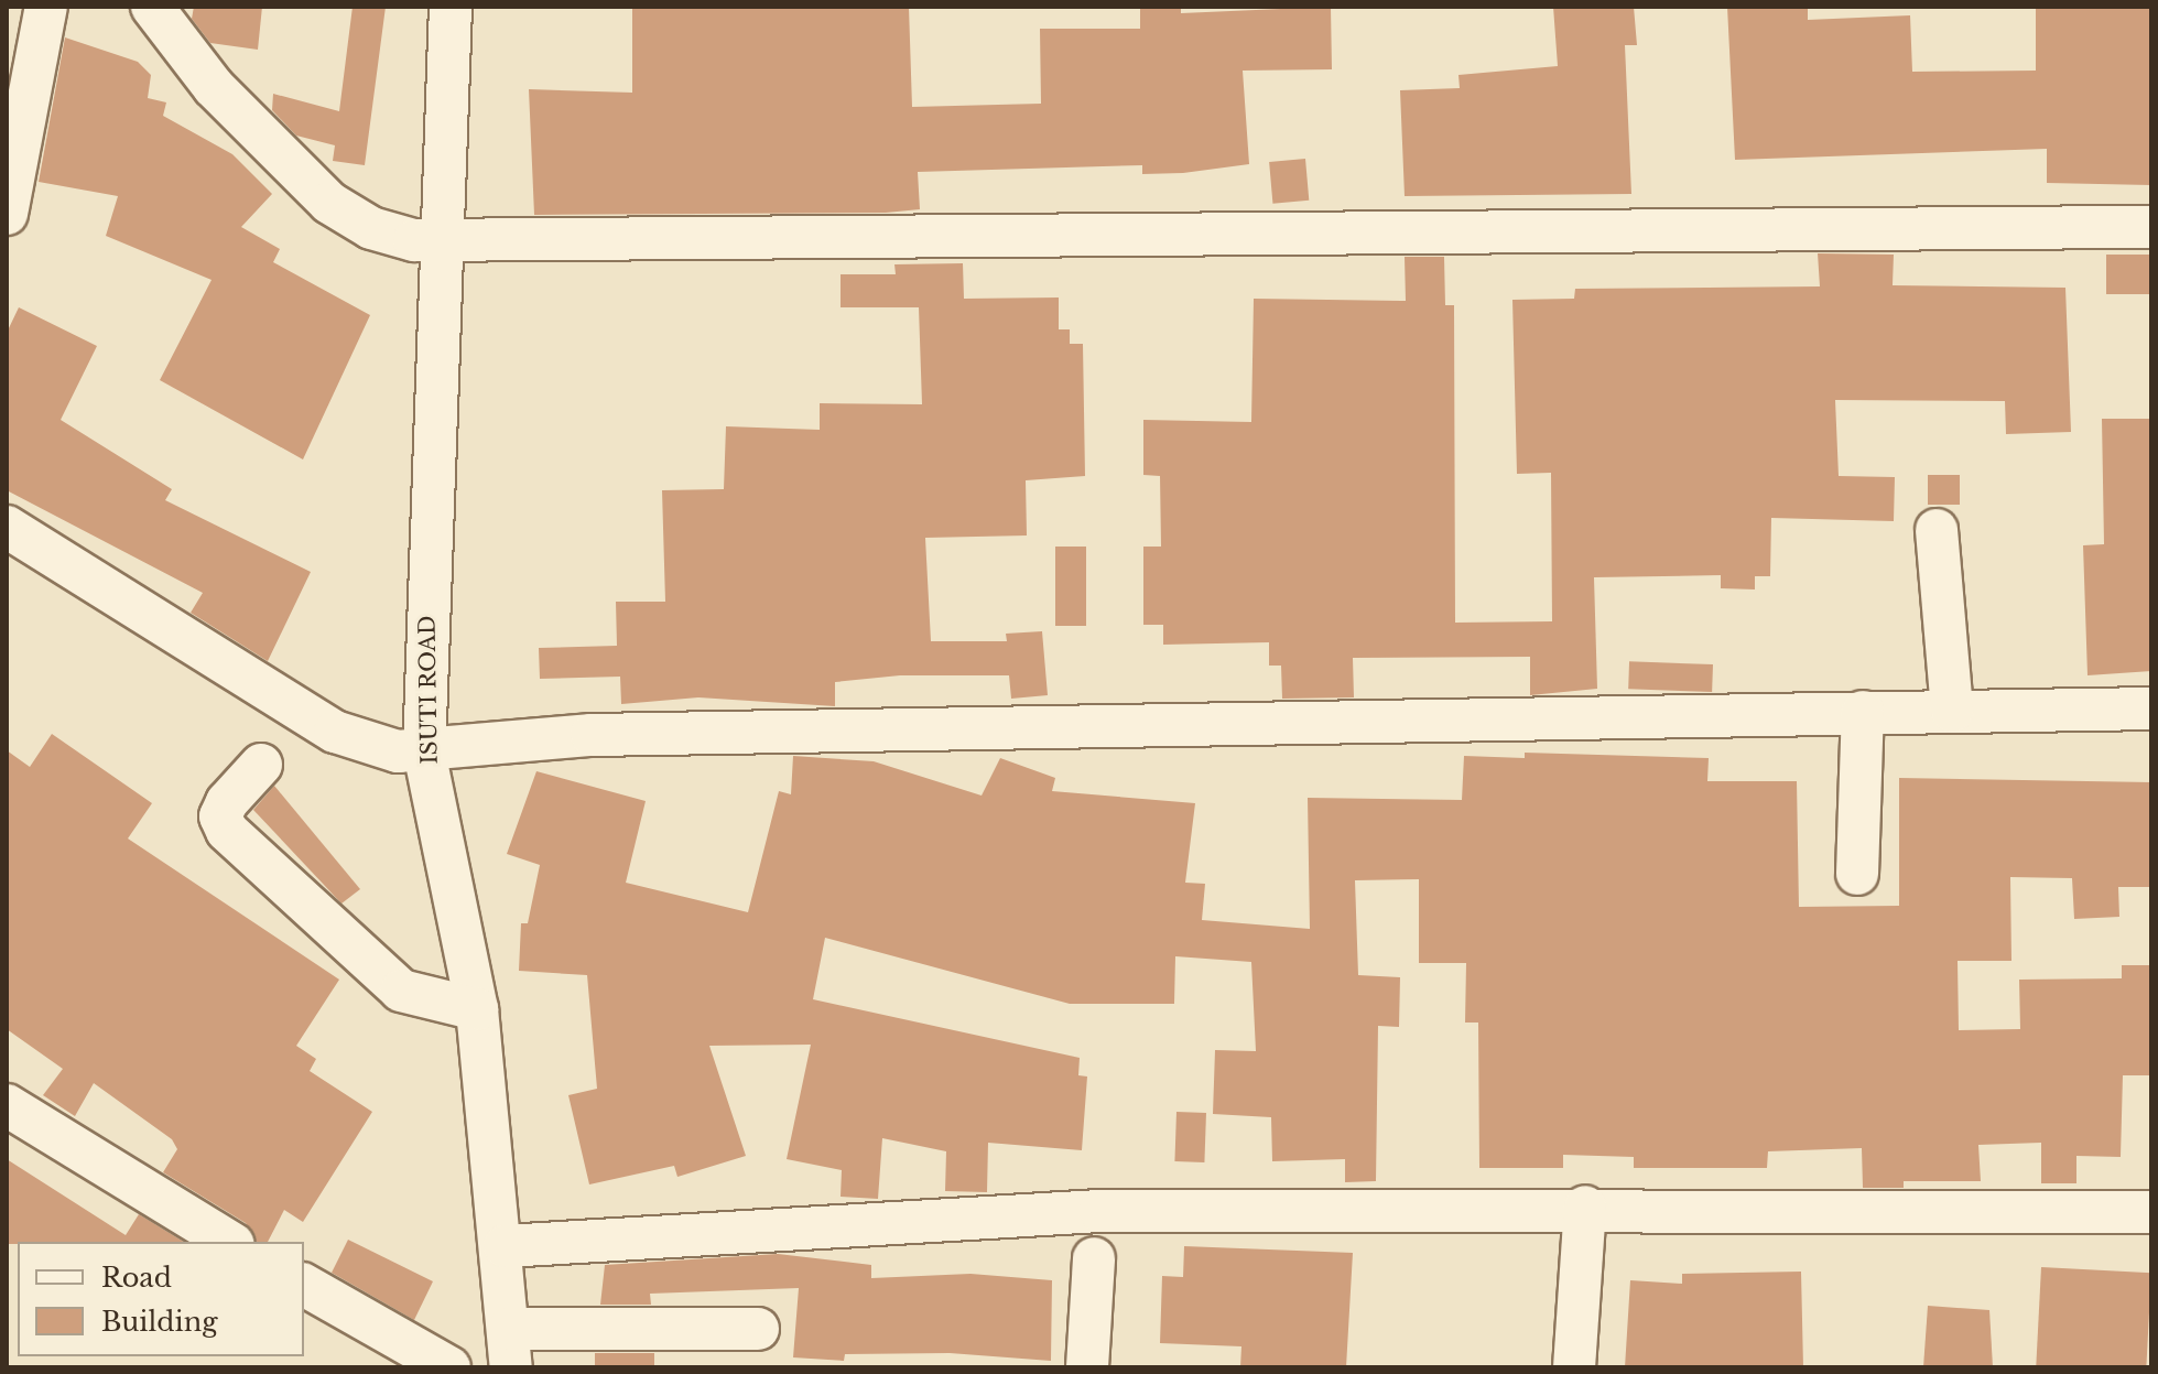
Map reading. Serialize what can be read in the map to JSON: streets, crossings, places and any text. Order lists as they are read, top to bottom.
{
  "streets": {
    "street": ["ISUTI ROAD"]
  },
  "legend": ["Road", "Building"]
}
